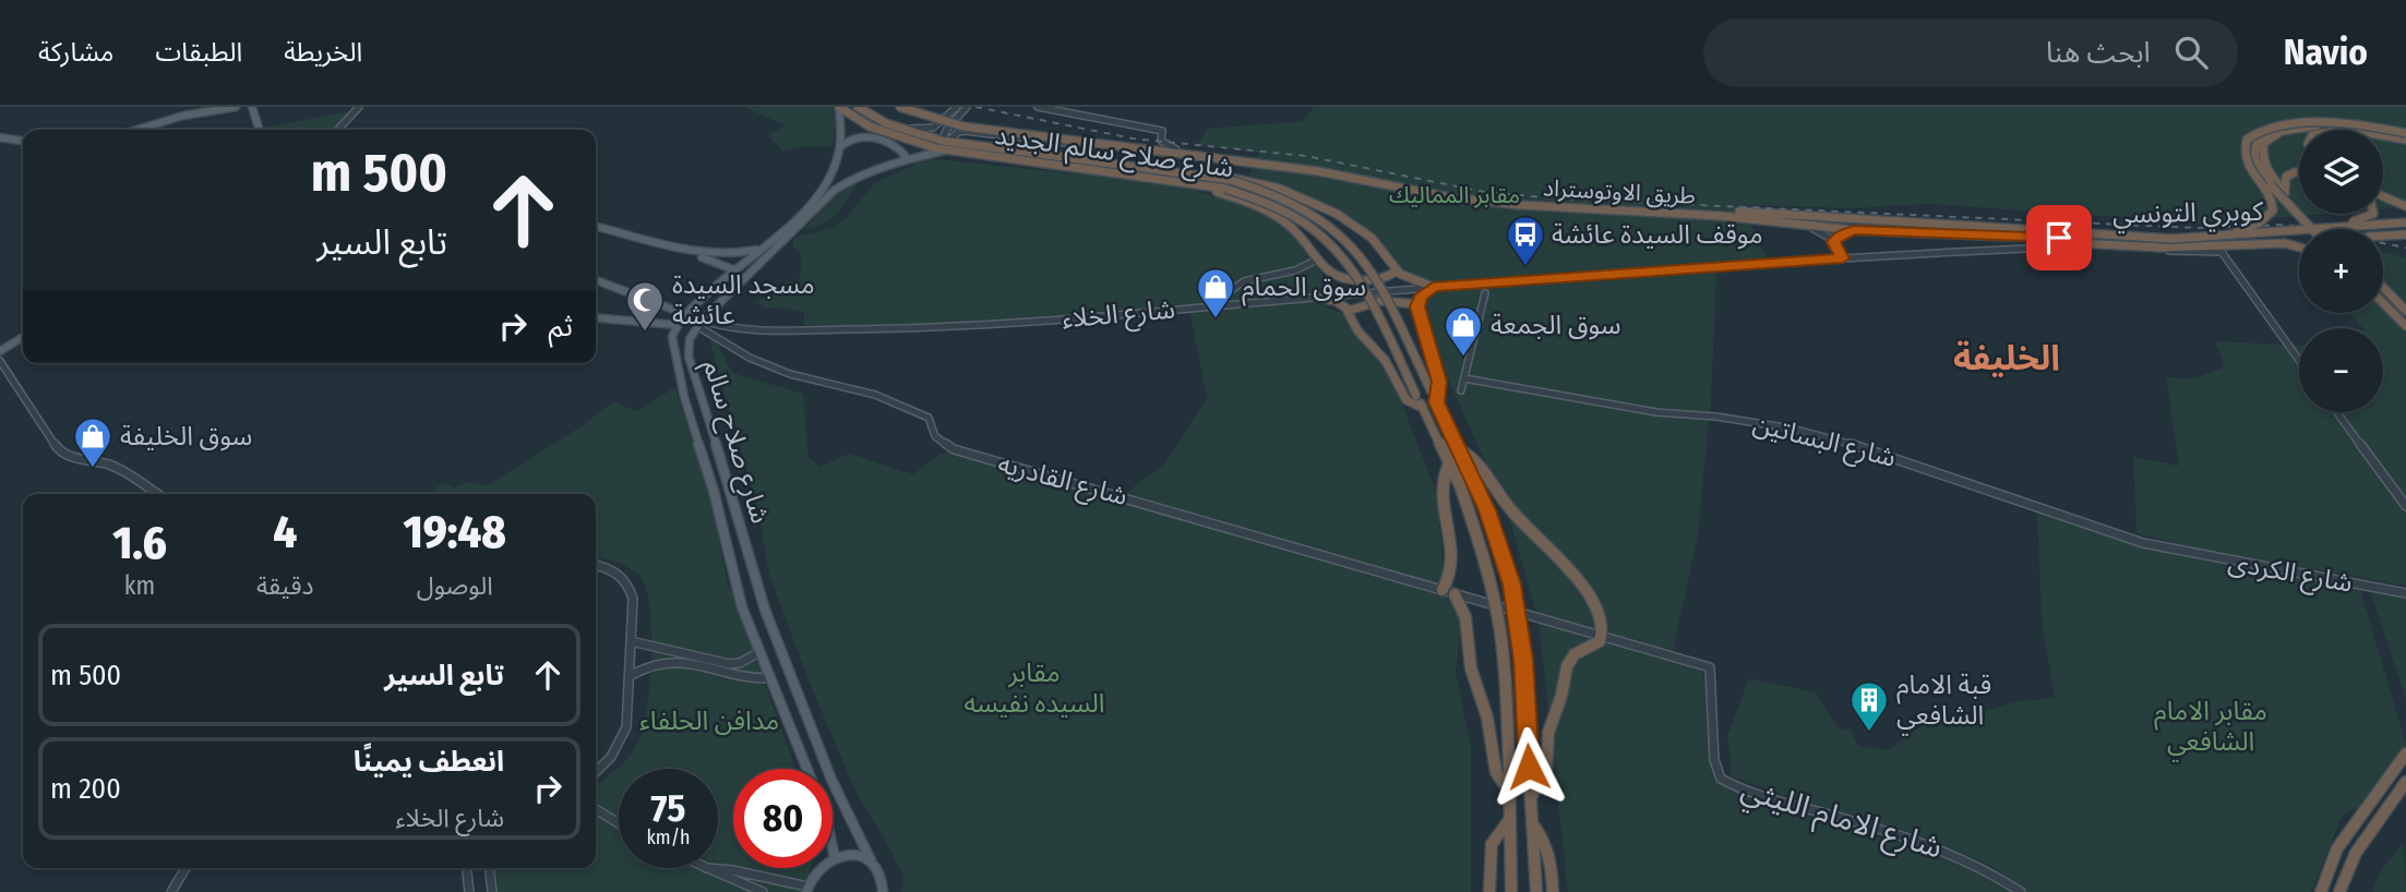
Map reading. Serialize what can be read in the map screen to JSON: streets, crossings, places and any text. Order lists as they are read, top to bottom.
{
  "streets": {
    "highway": ["شارع صلاح سالم الجديد", "طريق الاوتوستراد", "كوبري التونسي"],
    "main road": ["شارع صلاح سالم"],
    "street": [
      "شارع الخلاء",
      "شارع البساتين",
      "شارع القادريه",
      "شارع الكردى",
      "شارع الامام الليثي"
    ]
  },
  "crossings": [
    ["طريق الاوتوستراد", "كوبري التونسي"],
    ["شارع الخلاء", "شارع صلاح سالم"],
    ["شارع الخلاء", "شارع القادريه"],
    ["شارع البساتين", "شارع الكردى"],
    ["شارع صلاح سالم", "شارع القادريه"],
    ["شارع القادريه", "شارع الامام الليثي"]
  ],
  "districts": ["الخليفة"],
  "parks": [
    "مقابر المماليك",
    "مقابر السيده نفيسه",
    "مقابر الامام الشافعي",
    "مدافن الحلفاء"
  ],
  "places": {
    "bus stop": ["موقف السيدة عائشة"],
    "shop": ["سوق الحمام", "سوق الجمعة", "سوق الخليفة"],
    "mosque": ["مسجد السيدة عائشة"],
    "building": ["قبة الامام الشافعي"]
  },
  "page": {
    "header": "Navio",
    "search": "ابحث هنا",
    "nav": ["الخريطة", "الطبقات", "مشاركة"],
    "map_buttons": ["+", "−"],
    "turn": ["500 m", "تابع السير"],
    "then": "ثم",
    "eta": [
      "19:48",
      "الوصول",
      "4",
      "دقيقة",
      "1.6",
      "km"
    ],
    "list": [
      {
        "name": "تابع السير",
        "value": "500 m"
      },
      {
        "name": "انعطف يمينًا",
        "note": "شارع الخلاء",
        "value": "200 m"
      }
    ],
    "speed": "75 km/h",
    "limit": "80"
  }
}
